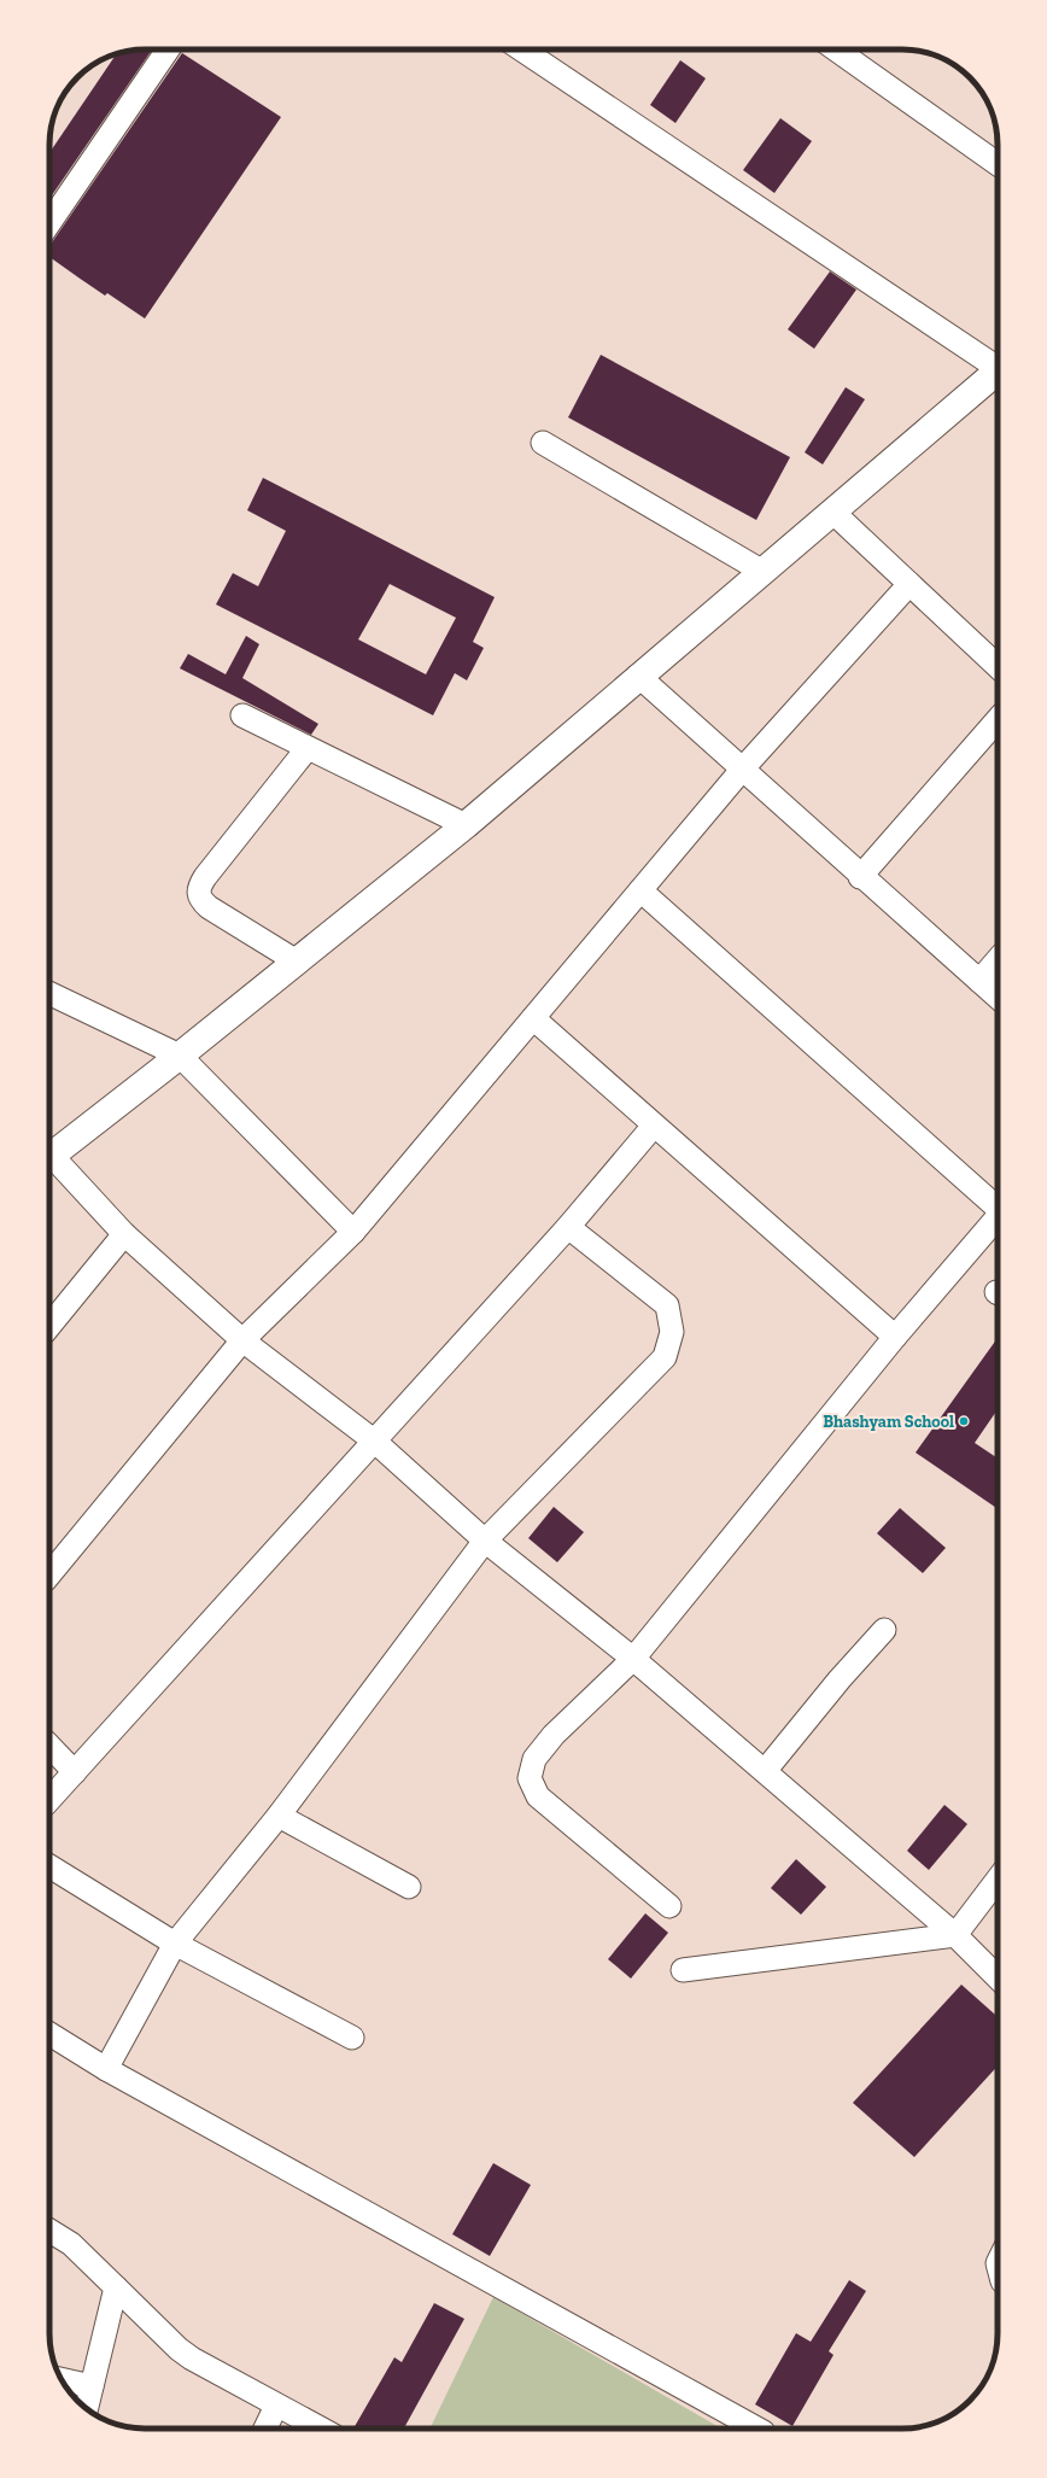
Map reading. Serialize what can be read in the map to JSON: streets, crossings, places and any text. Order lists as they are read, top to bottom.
{
  "places": ["Bhashyam School"]
}
